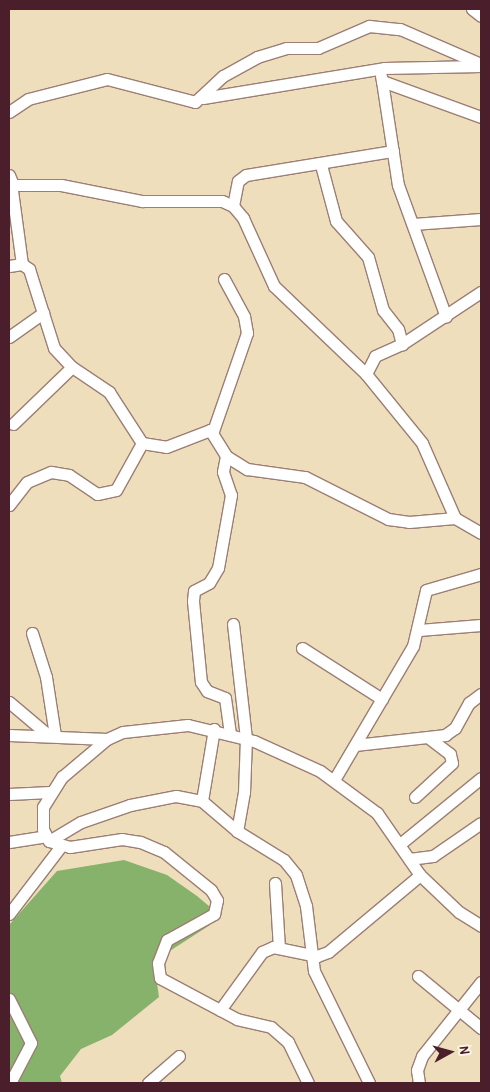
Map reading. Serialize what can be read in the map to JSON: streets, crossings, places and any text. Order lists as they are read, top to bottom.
{
  "north": "right"
}
